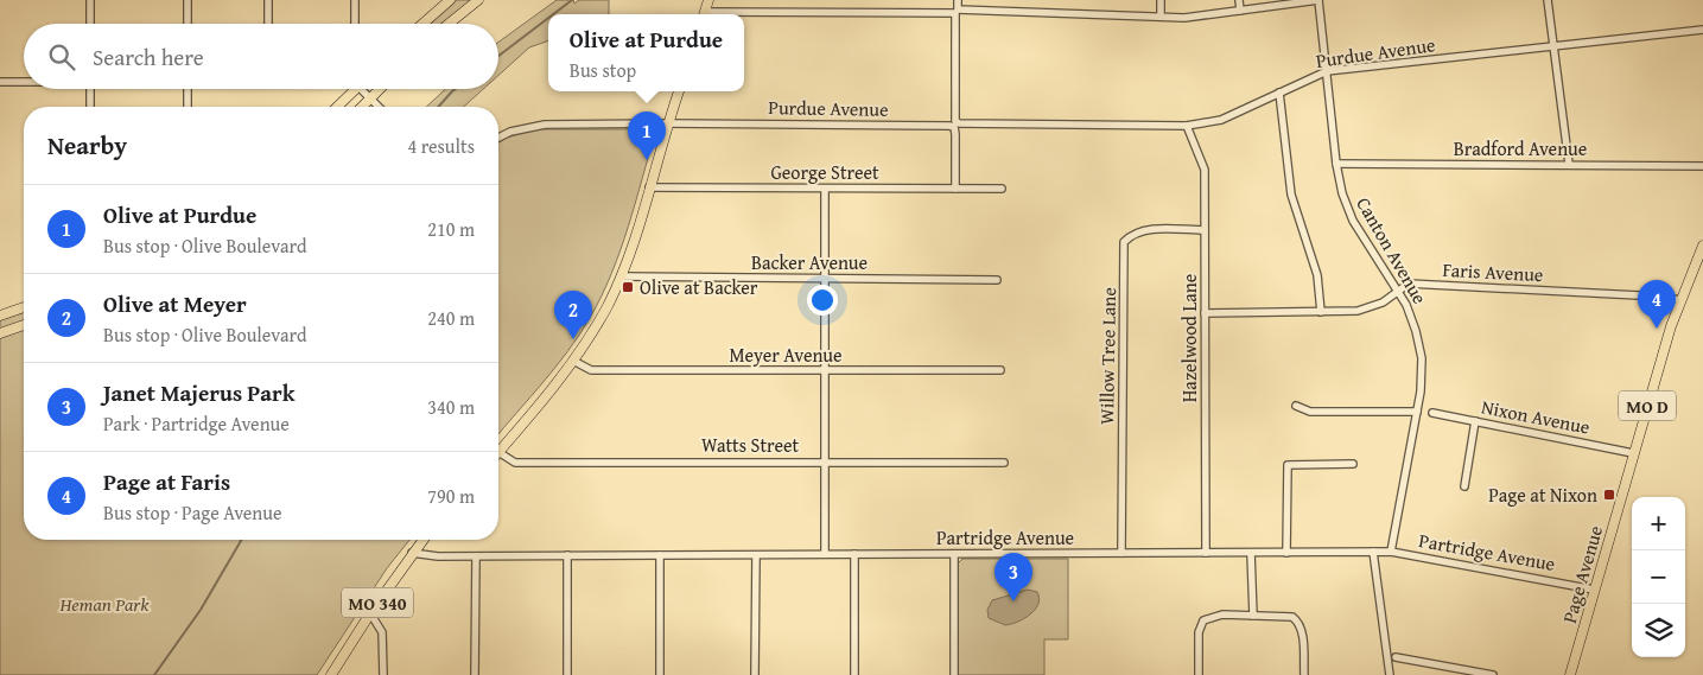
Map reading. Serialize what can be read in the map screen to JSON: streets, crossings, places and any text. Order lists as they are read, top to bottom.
{
  "streets": {
    "main road": ["MO D", "Page Avenue", "MO 340"],
    "street": [
      "Purdue Avenue",
      "Bradford Avenue",
      "George Street",
      "Canton Avenue",
      "Backer Avenue",
      "Faris Avenue",
      "Hazelwood Lane",
      "Meyer Avenue",
      "Willow Tree Lane",
      "Nixon Avenue",
      "Watts Street",
      "Partridge Avenue"
    ]
  },
  "crossings": [
    ["Purdue Avenue", "Canton Avenue"],
    ["Purdue Avenue", "Hazelwood Lane"],
    ["Bradford Avenue", "Canton Avenue"],
    ["Canton Avenue", "Faris Avenue"],
    ["Canton Avenue", "Partridge Avenue"],
    ["Faris Avenue", "Hazelwood Lane"],
    ["Faris Avenue", "Page Avenue"],
    ["Hazelwood Lane", "Willow Tree Lane"],
    ["Hazelwood Lane", "Partridge Avenue"],
    ["Willow Tree Lane", "Partridge Avenue"],
    ["Nixon Avenue", "Page Avenue"],
    ["Partridge Avenue", "Page Avenue"],
    ["Partridge Avenue", "MO 340"]
  ],
  "parks": ["Heman Park"],
  "places": {
    "transit": ["Olive at Backer", "Page at Nixon"]
  },
  "page": {
    "popup": ["Olive at Purdue", "Bus stop"],
    "search": "Search here",
    "heading": ["Nearby", "4 results"],
    "pins": [
      "1",
      "4",
      "2",
      "3"
    ],
    "list": [
      {
        "mark": "1",
        "name": "Olive at Purdue",
        "note": "Bus stop · Olive Boulevard",
        "value": "210 m"
      },
      {
        "mark": "2",
        "name": "Olive at Meyer",
        "note": "Bus stop · Olive Boulevard",
        "value": "240 m"
      },
      {
        "mark": "3",
        "name": "Janet Majerus Park",
        "note": "Park · Partridge Avenue",
        "value": "340 m"
      },
      {
        "mark": "4",
        "name": "Page at Faris",
        "note": "Bus stop · Page Avenue",
        "value": "790 m"
      }
    ],
    "map_buttons": ["+", "−"]
  }
}
